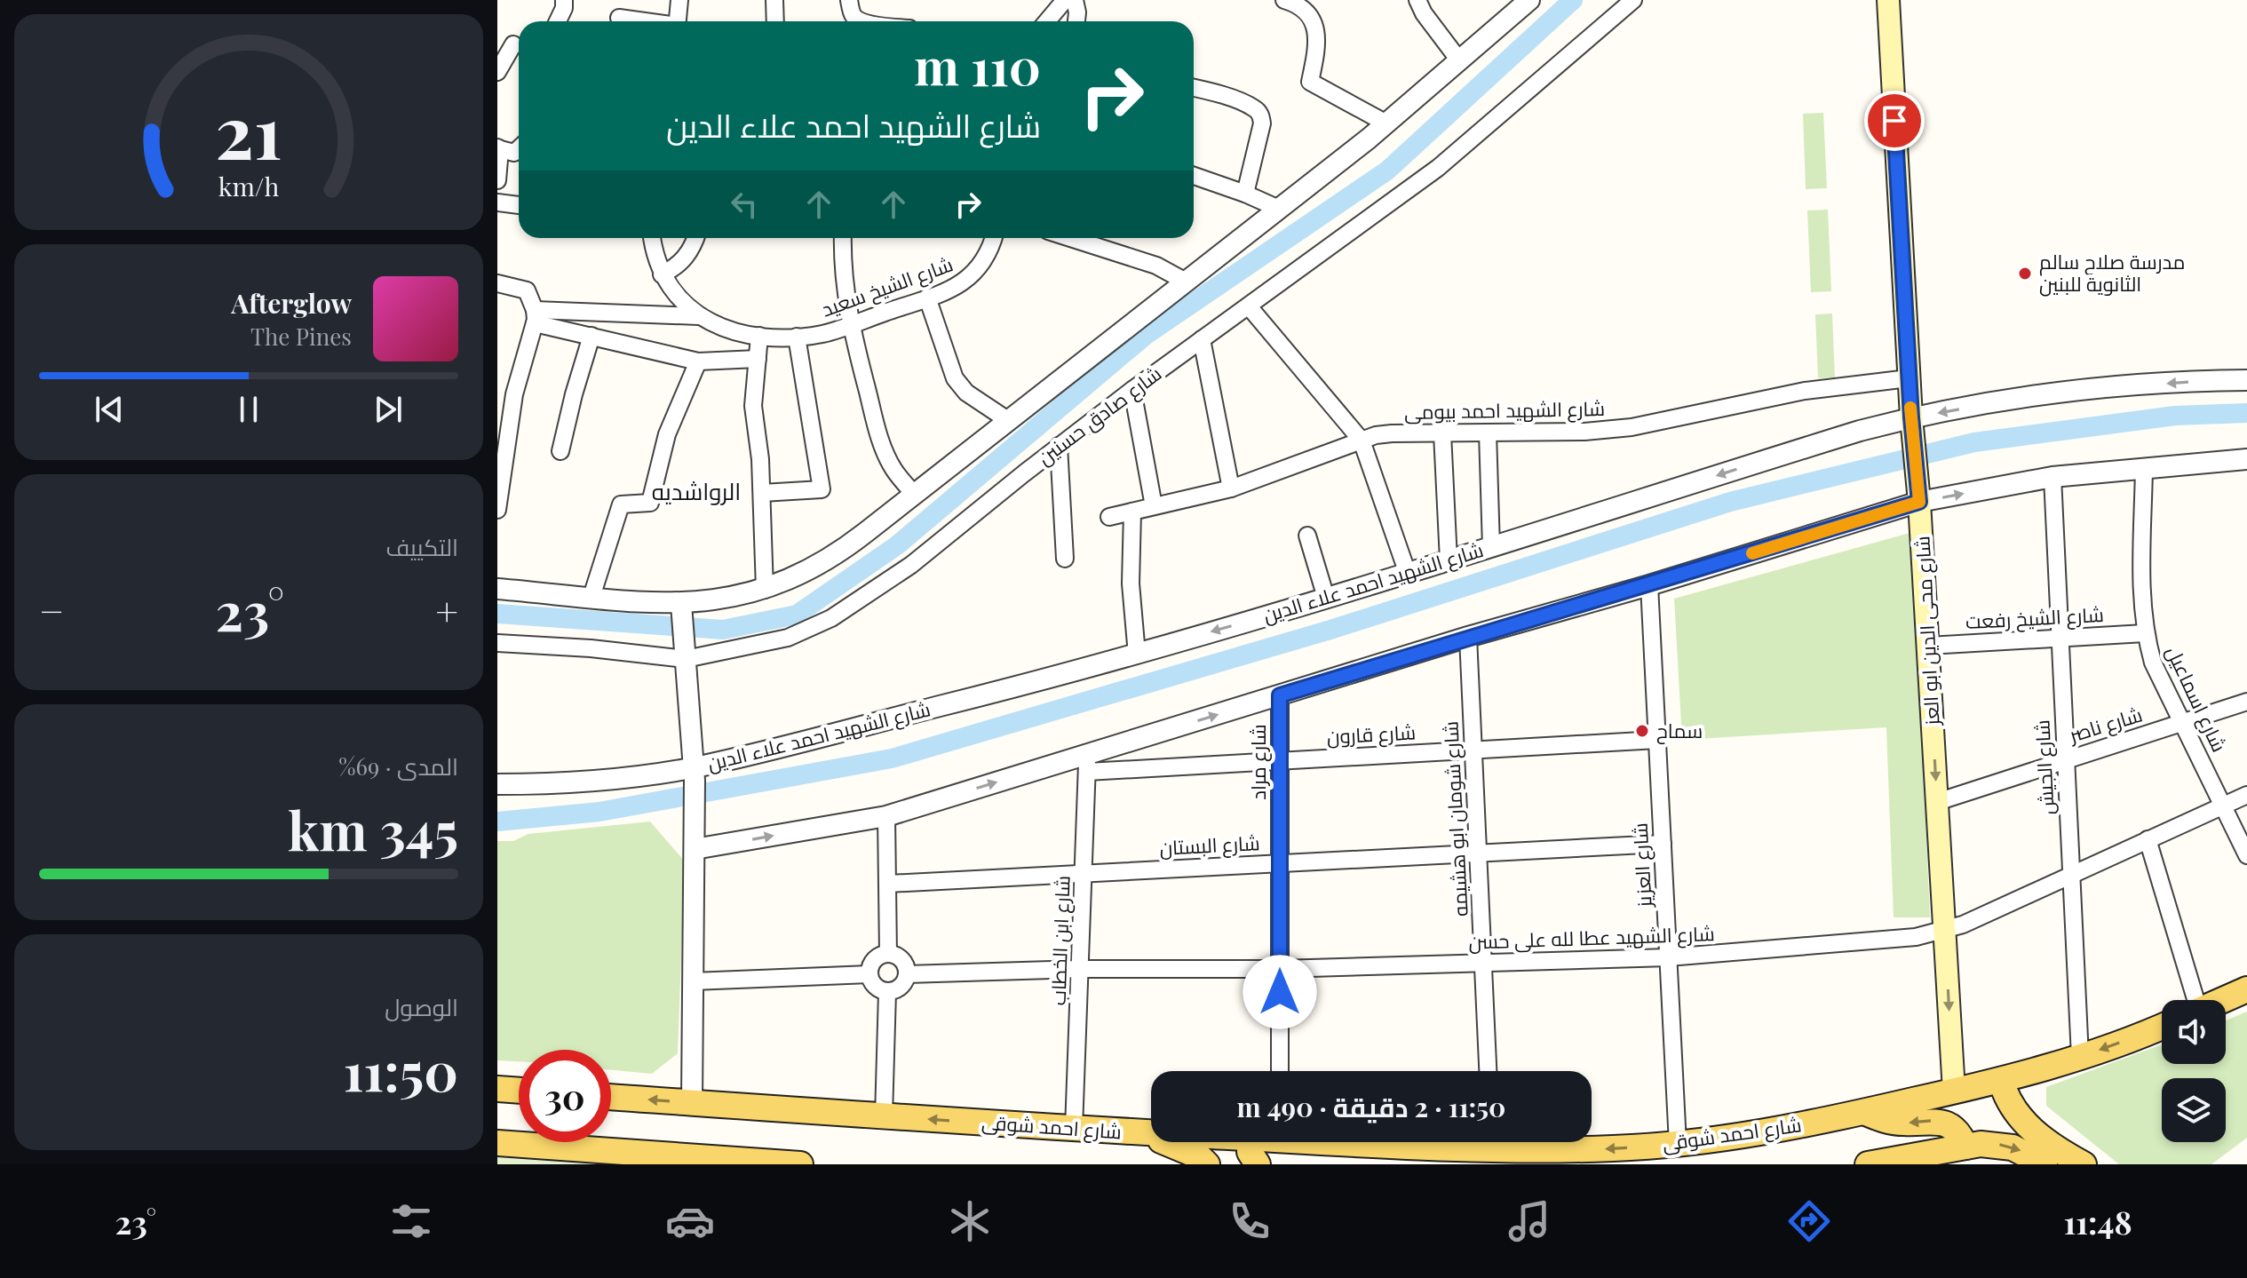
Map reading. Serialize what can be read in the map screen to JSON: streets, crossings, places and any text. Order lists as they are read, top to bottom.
{
  "streets": {
    "main road": ["شارع محى الدين ابو العز", "شارع احمد شوقى"],
    "street": [
      "شارع الشيخ سعيد",
      "شارع الشهيد احمد بيومى",
      "شارع صادق حسنين",
      "شارع الشهيد احمد علاء الدين",
      "شارع الشيخ رفعت",
      "شارع اسماعيل",
      "شارع ناصر",
      "شارع قارون",
      "شارع مراد",
      "شارع الجيش",
      "شارع شومان ابو هشيمه",
      "شارع البستان",
      "شارع العزيز",
      "شارع الشهيد عطا لله على حسن",
      "شارع ابن الخطاب"
    ]
  },
  "crossings": [
    ["شارع الشهيد احمد بيومى", "شارع محى الدين ابو العز"],
    ["شارع الشهيد احمد علاء الدين", "شارع محى الدين ابو العز"],
    ["شارع الشيخ رفعت", "شارع محى الدين ابو العز"],
    ["شارع الشيخ رفعت", "شارع اسماعيل"],
    ["شارع الشيخ رفعت", "شارع الجيش"],
    ["شارع محى الدين ابو العز", "شارع ناصر"],
    ["شارع محى الدين ابو العز", "شارع الشهيد عطا لله على حسن"],
    ["شارع محى الدين ابو العز", "شارع احمد شوقى"],
    ["شارع اسماعيل", "شارع ناصر"],
    ["شارع اسماعيل", "شارع الشهيد عطا لله على حسن"],
    ["شارع ناصر", "شارع الجيش"],
    ["شارع قارون", "شارع مراد"],
    ["شارع قارون", "شارع شومان ابو هشيمه"],
    ["شارع قارون", "شارع العزيز"],
    ["شارع قارون", "شارع ابن الخطاب"],
    ["شارع مراد", "شارع البستان"],
    ["شارع مراد", "شارع الشهيد عطا لله على حسن"],
    ["شارع الجيش", "شارع الشهيد عطا لله على حسن"],
    ["شارع الجيش", "شارع احمد شوقى"],
    ["شارع شومان ابو هشيمه", "شارع البستان"],
    ["شارع شومان ابو هشيمه", "شارع الشهيد عطا لله على حسن"],
    ["شارع البستان", "شارع العزيز"],
    ["شارع البستان", "شارع ابن الخطاب"],
    ["شارع العزيز", "شارع الشهيد عطا لله على حسن"],
    ["شارع العزيز", "شارع احمد شوقى"],
    ["شارع الشهيد عطا لله على حسن", "شارع ابن الخطاب"],
    ["شارع ابن الخطاب", "شارع احمد شوقى"]
  ],
  "one_way": ["شارع احمد شوقى"],
  "districts": ["الرواشديه"],
  "places": ["مدرسة صلاح سالم الثانوية للبنين", "سماح"],
  "page": {
    "turn": ["110 m", "شارع الشهيد احمد علاء الدين"],
    "song": ["Afterglow", "The Pines"],
    "tile": [
      "التكييف",
      ["المدى · 69%", "345 km"],
      ["الوصول", "11:50"]
    ],
    "heat": ["−", "23°", "+"],
    "limit": "30",
    "trip": "11:50 · 2 دقيقة · 490 m",
    "tabs": ["11:48", "23°"],
    "gauge": ["21", "km/h"]
  }
}
